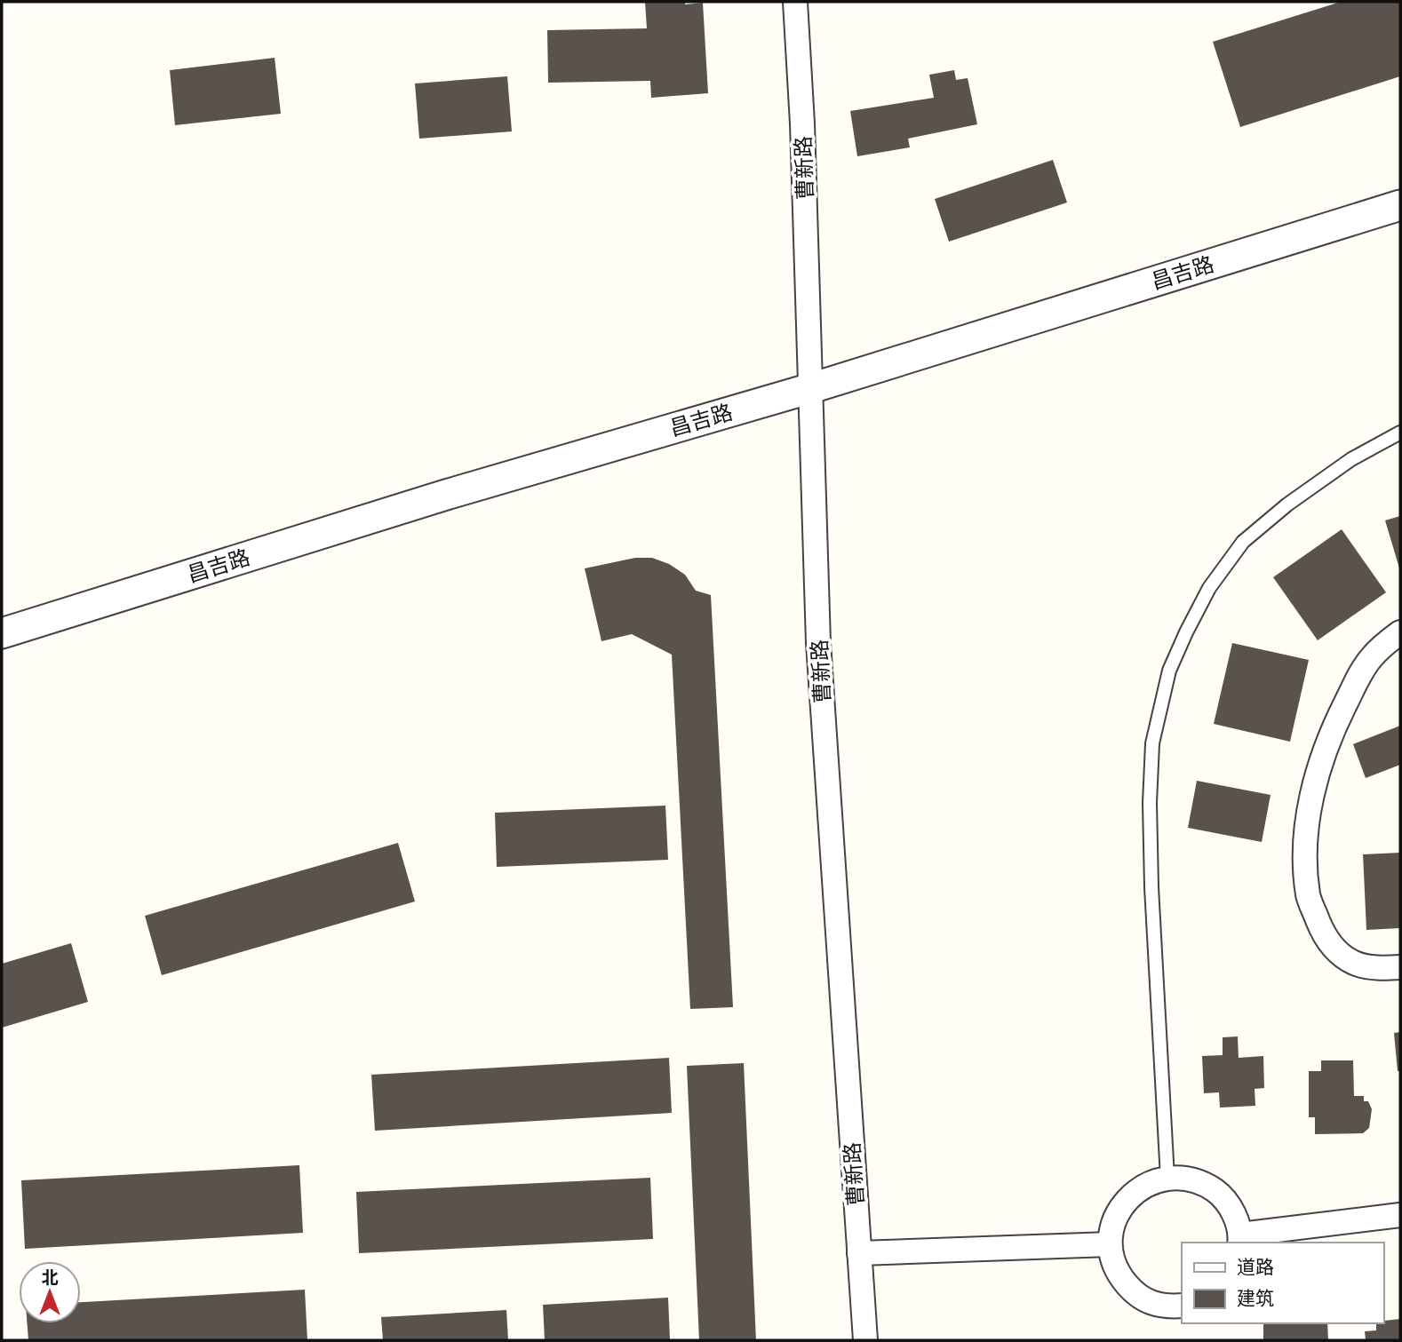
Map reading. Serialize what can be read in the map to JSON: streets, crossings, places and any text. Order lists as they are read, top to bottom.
{
  "streets": {
    "street": ["曹新路", "昌吉路"]
  },
  "crossings": [
    ["曹新路", "昌吉路"]
  ],
  "legend": ["道路", "建筑"],
  "north": "top"
}
